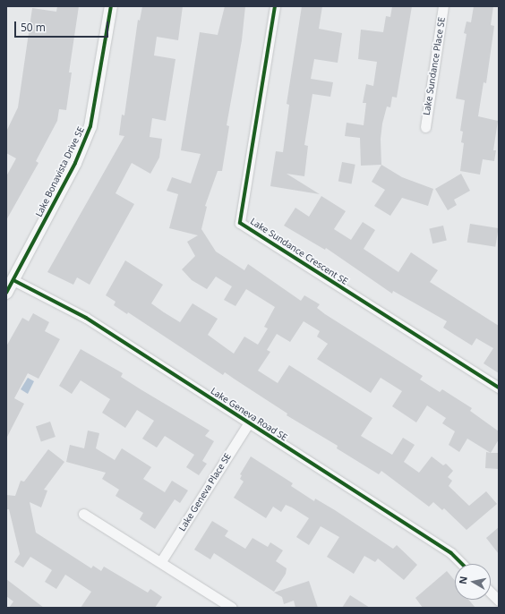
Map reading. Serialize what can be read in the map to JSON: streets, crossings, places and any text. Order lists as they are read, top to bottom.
{
  "streets": {
    "street": [
      "Lake Sundance Place SE",
      "Lake Bonavista Drive SE",
      "Lake Sundance Crescent SE",
      "Lake Geneva Road SE",
      "Lake Geneva Place SE"
    ]
  },
  "crossings": [
    ["Lake Bonavista Drive SE", "Lake Geneva Road SE"],
    ["Lake Geneva Road SE", "Lake Geneva Place SE"]
  ],
  "scale_bar": "50 m",
  "north": "left"
}
